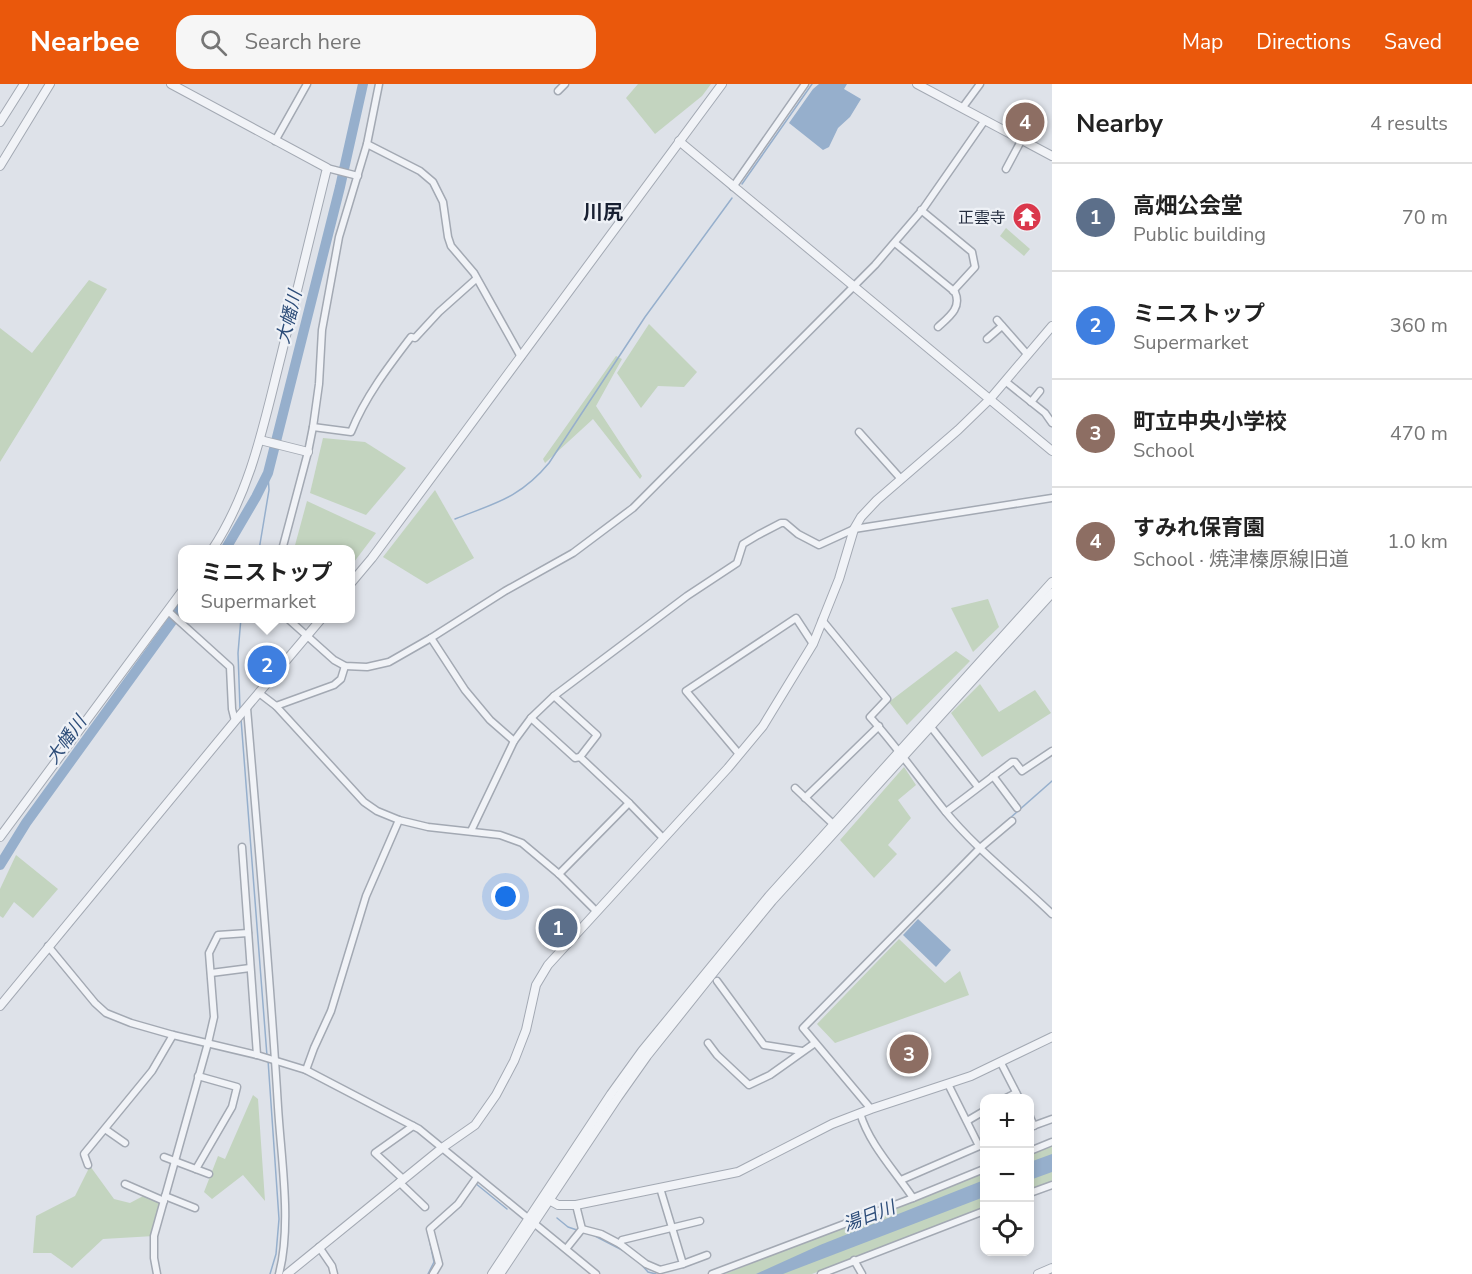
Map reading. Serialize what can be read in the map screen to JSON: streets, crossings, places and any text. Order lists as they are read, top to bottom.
{
  "districts": ["川尻"],
  "water": ["大幡川", "湯日川"],
  "places": {
    "temple": ["正雲寺"]
  },
  "page": {
    "header": "Nearbee",
    "search": "Search here",
    "nav": ["Map", "Directions", "Saved"],
    "heading": ["Nearby", "4 results"],
    "pins": [
      "4",
      "2",
      "1",
      "3"
    ],
    "list": [
      {
        "mark": "1",
        "name": "高畑公会堂",
        "note": "Public building",
        "value": "70 m"
      },
      {
        "mark": "2",
        "name": "ミニストップ",
        "note": "Supermarket",
        "value": "360 m"
      },
      {
        "mark": "3",
        "name": "町立中央小学校",
        "note": "School",
        "value": "470 m"
      },
      {
        "mark": "4",
        "name": "すみれ保育園",
        "note": "School · 焼津榛原線旧道",
        "value": "1.0 km"
      }
    ],
    "popup": ["ミニストップ", "Supermarket"],
    "map_buttons": ["+", "−"]
  }
}
